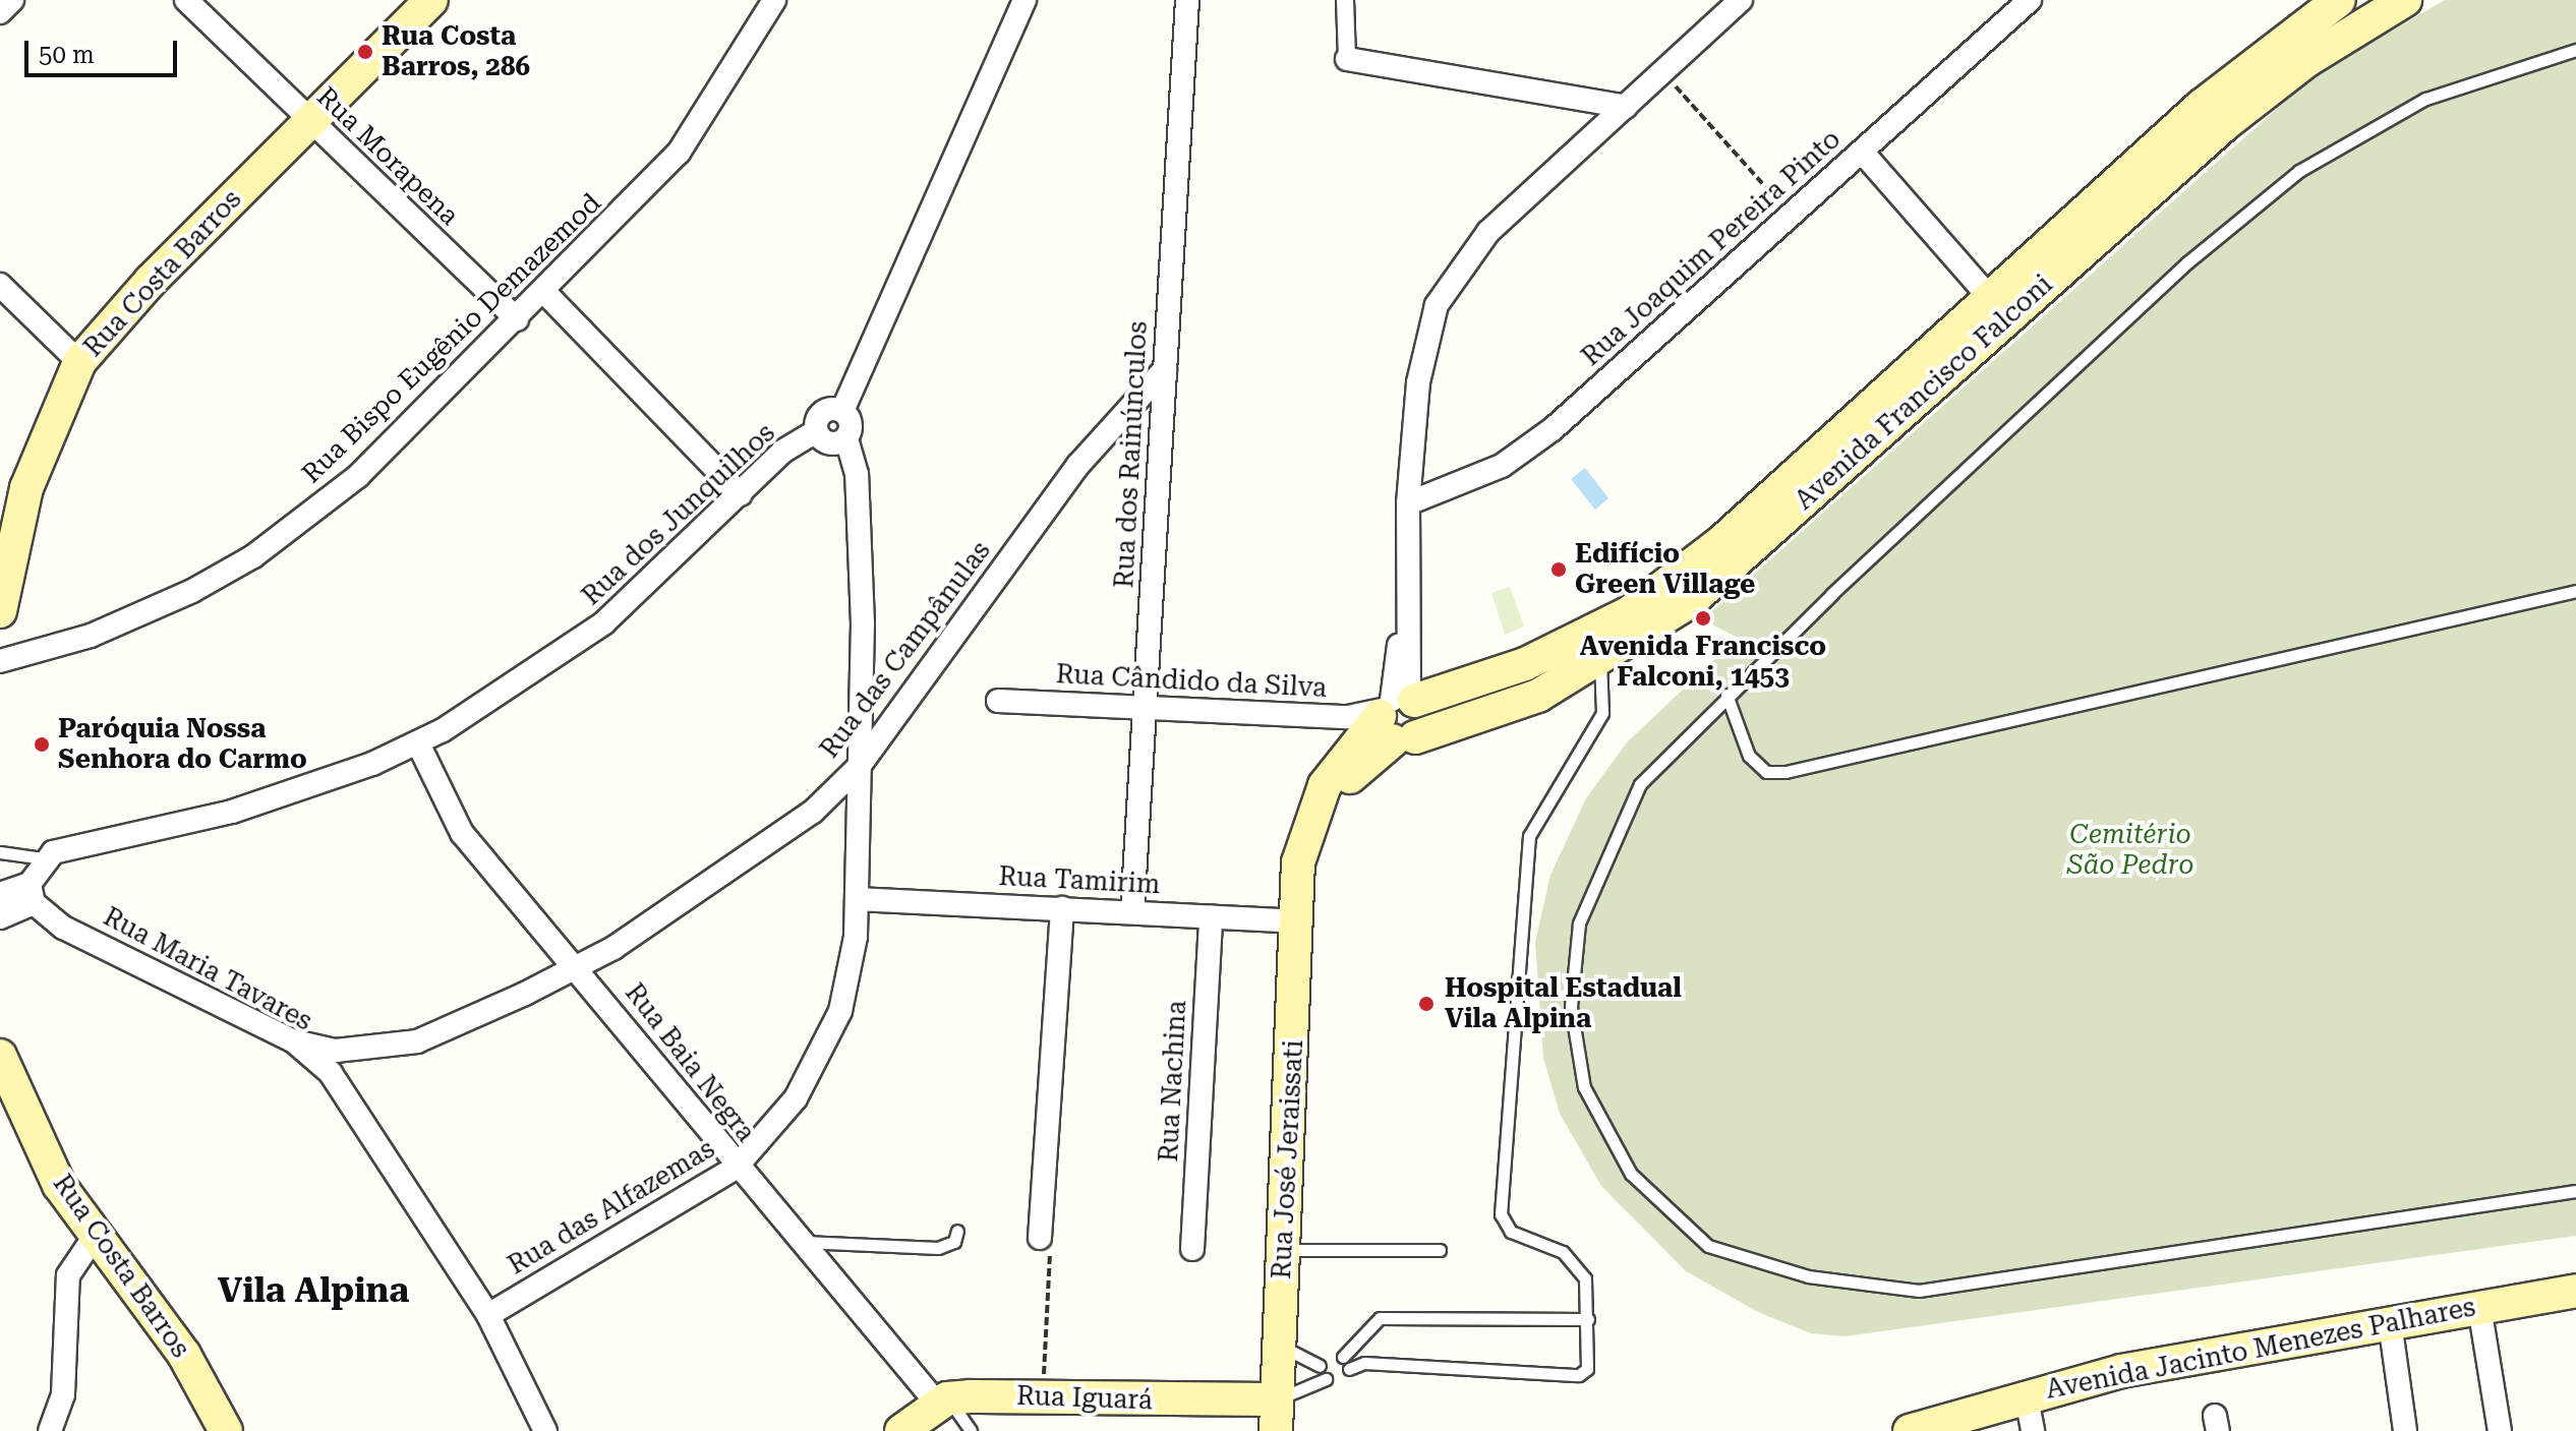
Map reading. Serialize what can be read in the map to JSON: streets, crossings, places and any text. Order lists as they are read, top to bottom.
{
  "streets": {
    "main road": [
      "Rua Costa Barros",
      "Avenida Francisco Falconi",
      "Rua José Jeraissati",
      "Avenida Jacinto Menezes Palhares",
      "Rua Iguará"
    ],
    "street": [
      "Rua Morapena",
      "Rua Joaquim Pereira Pinto",
      "Rua Bispo Eugênio Demazemod",
      "Rua dos Rainúnculos",
      "Rua dos Junquilhos",
      "Rua das Campânulas",
      "Rua Cândido da Silva",
      "Rua Tamirim",
      "Rua Maria Tavares",
      "Rua Baia Negra",
      "Rua Nachina",
      "Rua das Alfazemas"
    ]
  },
  "crossings": [
    ["Rua Morapena", "Rua Costa Barros"],
    ["Rua Morapena", "Rua Bispo Eugênio Demazemod"],
    ["Avenida Francisco Falconi", "Rua Cândido da Silva"],
    ["Avenida Francisco Falconi", "Rua José Jeraissati"],
    ["Rua dos Rainúnculos", "Rua das Campânulas"],
    ["Rua dos Rainúnculos", "Rua Cândido da Silva"],
    ["Rua dos Rainúnculos", "Rua Tamirim"],
    ["Rua dos Junquilhos", "Rua Baia Negra"],
    ["Rua dos Junquilhos", "Rua das Alfazemas"],
    ["Rua das Campânulas", "Rua Maria Tavares"],
    ["Rua das Campânulas", "Rua Baia Negra"],
    ["Rua das Campânulas", "Rua das Alfazemas"],
    ["Rua Tamirim", "Rua Nachina"],
    ["Rua Tamirim", "Rua José Jeraissati"],
    ["Rua Tamirim", "Rua das Alfazemas"],
    ["Rua Maria Tavares", "Rua das Alfazemas"],
    ["Rua Baia Negra", "Rua das Alfazemas"],
    ["Rua Baia Negra", "Rua Iguará"],
    ["Rua José Jeraissati", "Rua Iguará"]
  ],
  "districts": ["Vila Alpina"],
  "parks": ["Cemitério São Pedro"],
  "places": [
    "Rua Costa Barros, 286",
    "Edifício Green Village",
    "Avenida Francisco Falconi, 1453",
    "Paróquia Nossa Senhora do Carmo",
    "Hospital Estadual Vila Alpina"
  ],
  "scale_bar": "50 m"
}
